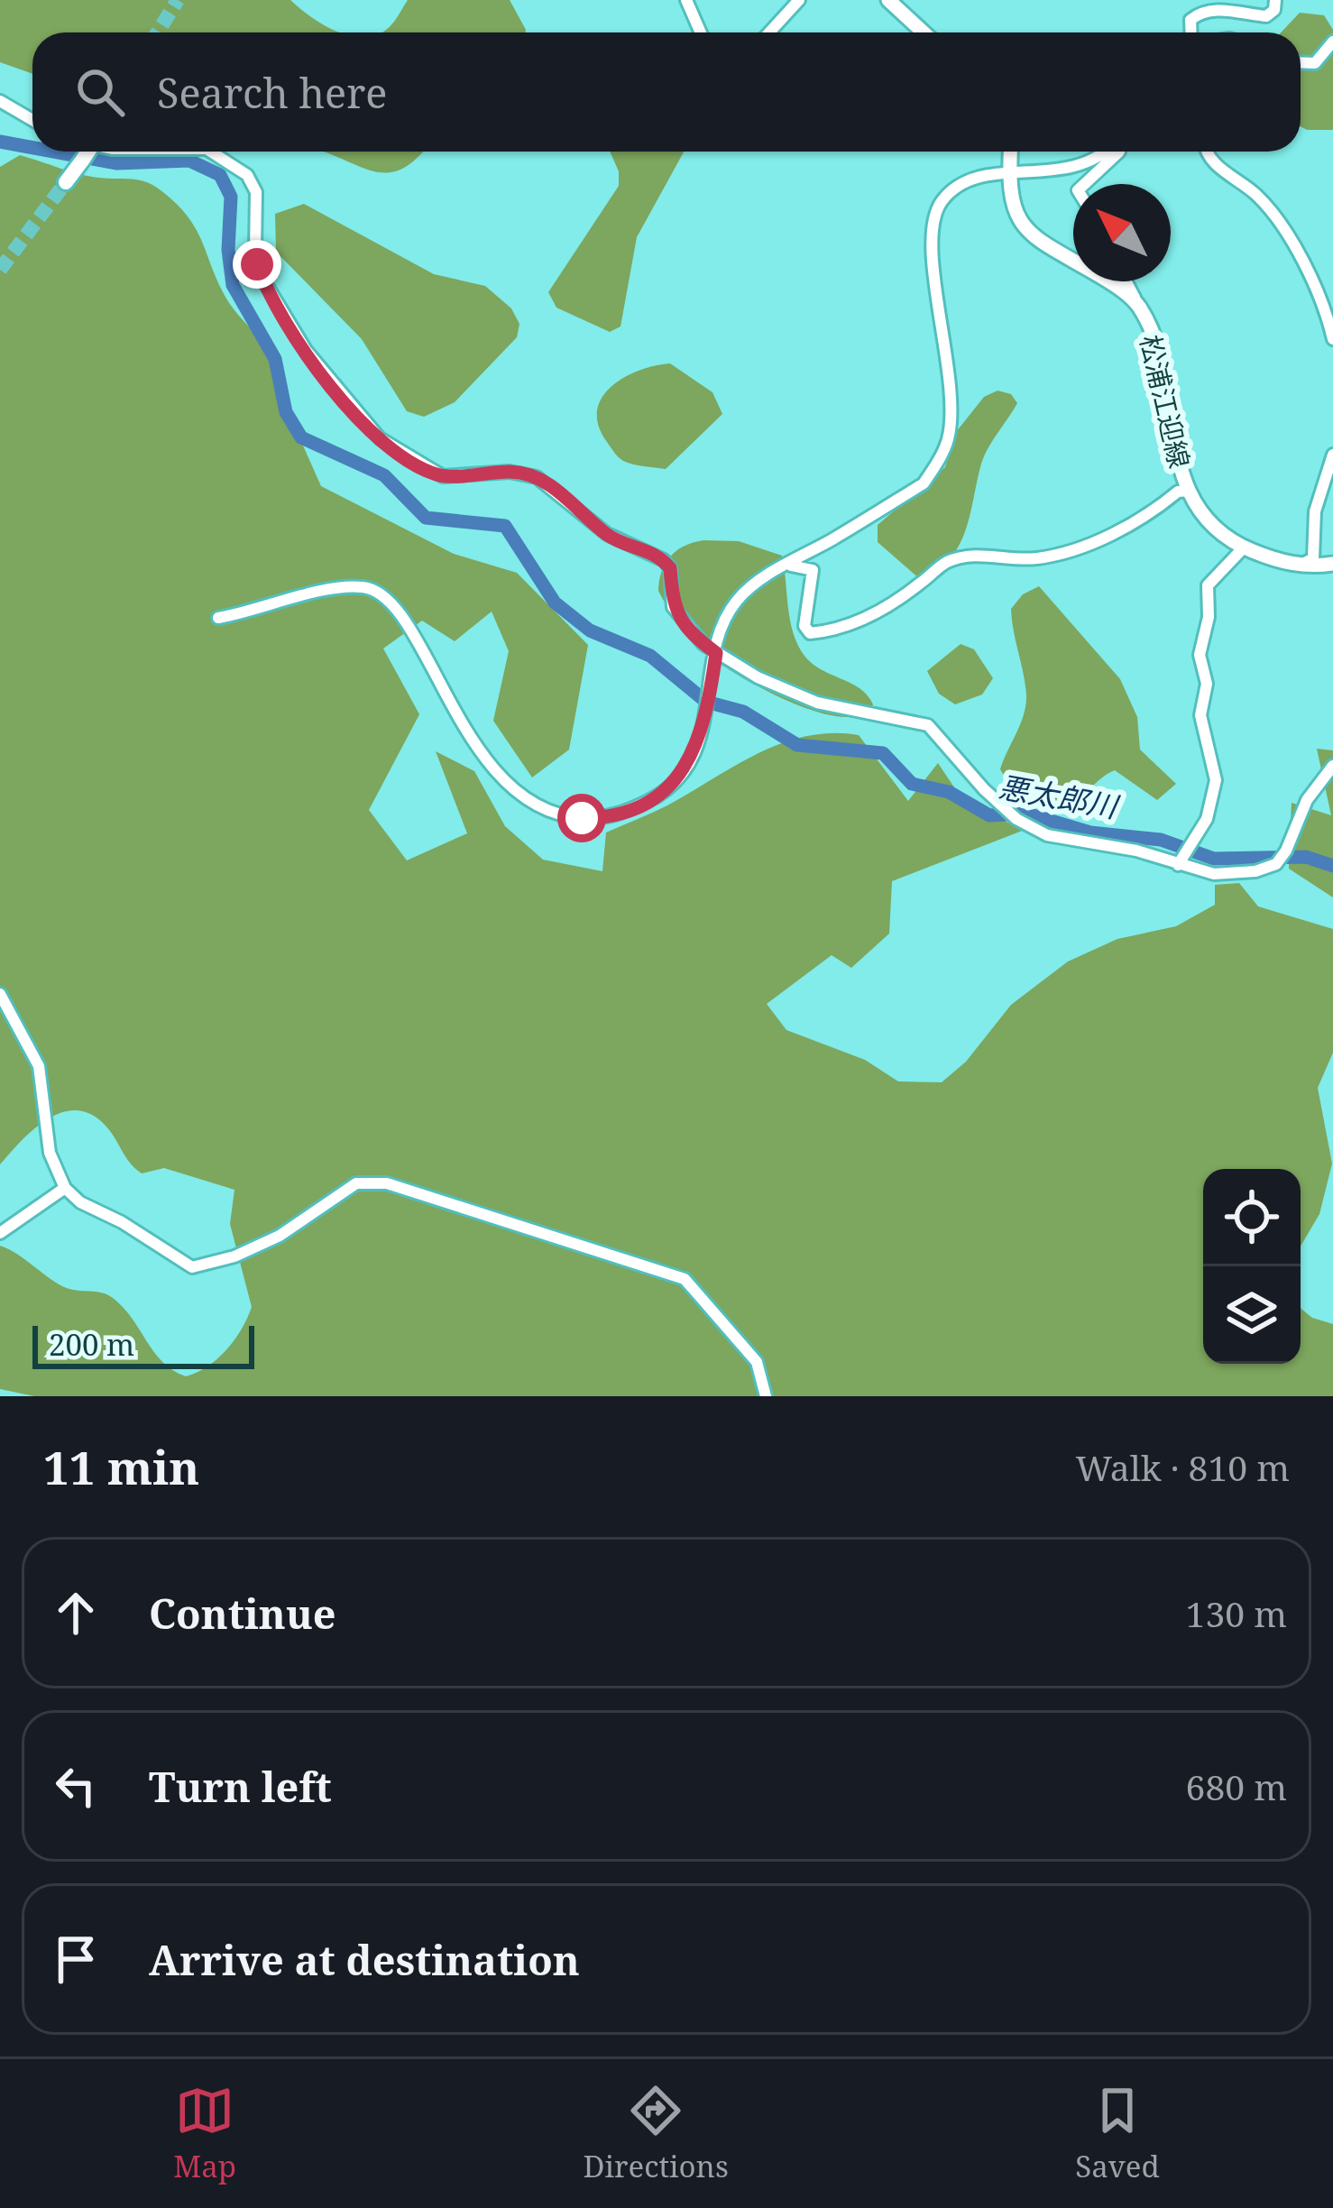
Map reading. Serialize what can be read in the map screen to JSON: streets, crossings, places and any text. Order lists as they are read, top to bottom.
{
  "streets": {
    "main road": ["松浦江迎線"]
  },
  "water": ["悪太郎川"],
  "scale_bar": "200 m",
  "north": "top left",
  "page": {
    "search": "Search here",
    "scale": "200 m",
    "heading": ["11 min", "Walk · 810 m"],
    "list": [
      ["Continue", "130 m"],
      ["Turn left", "680 m"],
      "Arrive at destination"
    ],
    "nav": ["Map", "Directions", "Saved"]
  }
}
